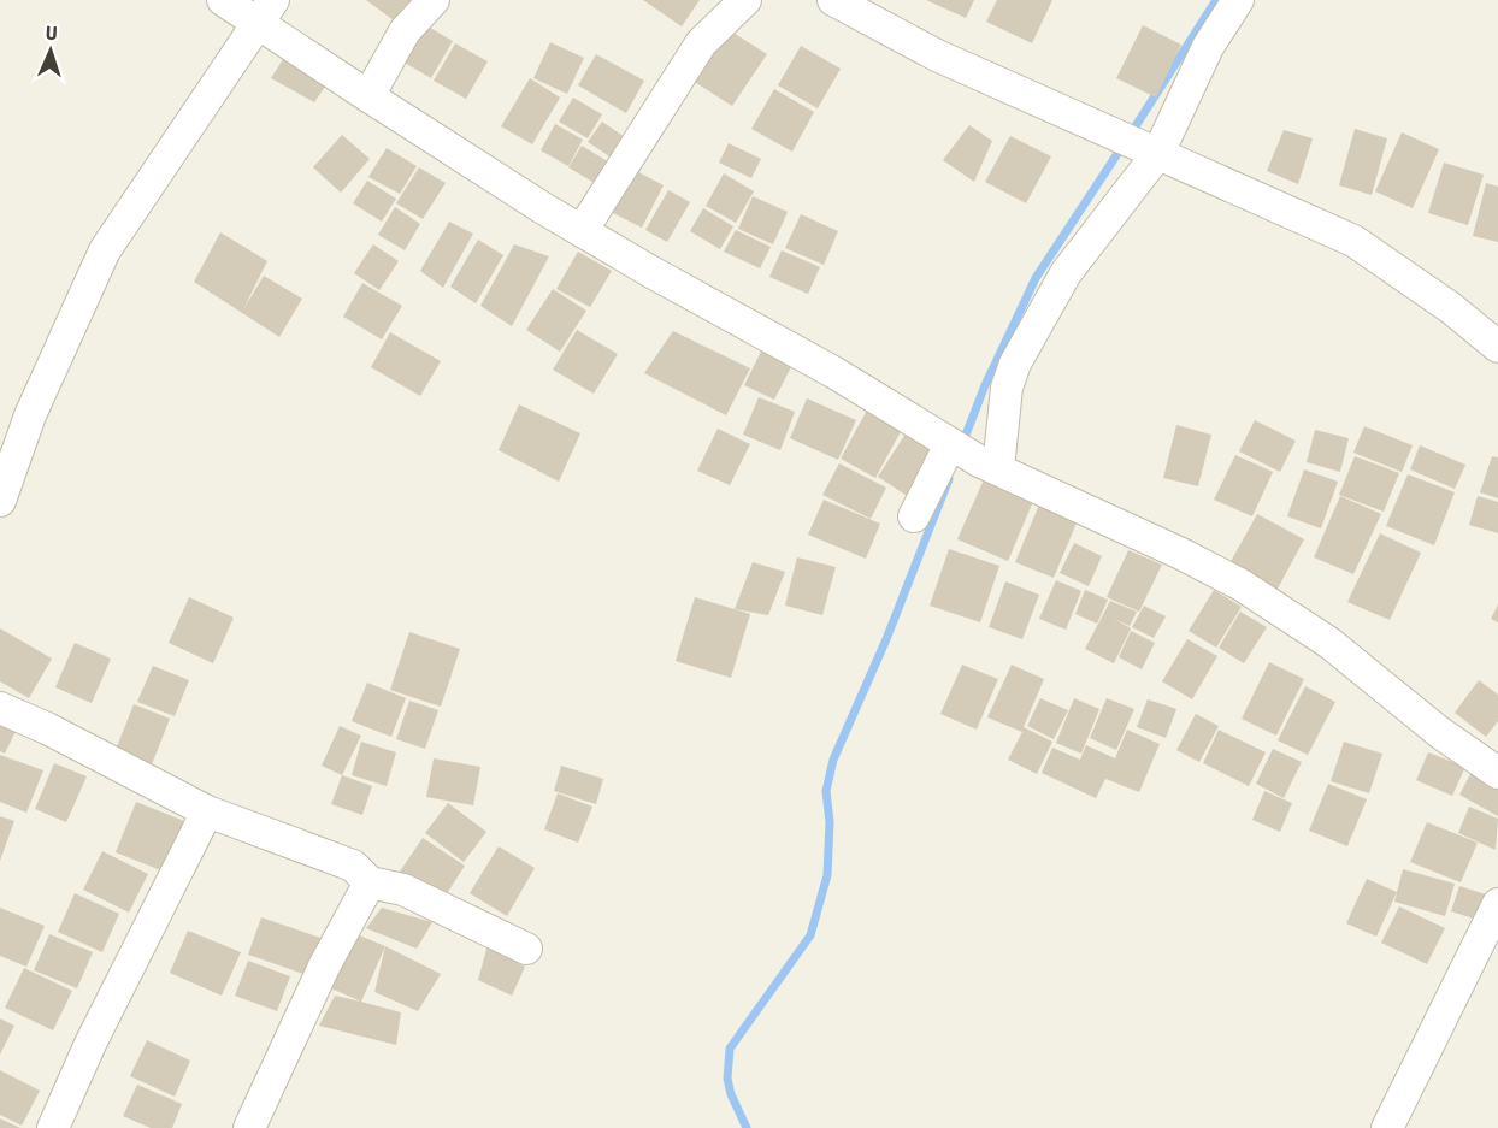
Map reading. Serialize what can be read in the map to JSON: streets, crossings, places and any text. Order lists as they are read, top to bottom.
{
  "north": "top"
}
